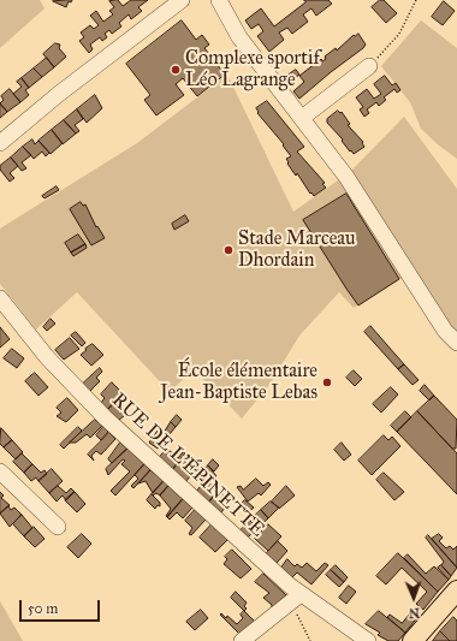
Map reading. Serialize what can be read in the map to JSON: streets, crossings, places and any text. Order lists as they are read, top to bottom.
{
  "streets": {
    "street": ["RUE DE L'ÉPINETTE"]
  },
  "places": ["Complexe sportif Léo Lagrange", "Stade Marceau Dhordain", "École élémentaire Jean-Baptiste Lebas"],
  "scale_bar": "50 m",
  "north": "bottom"
}
